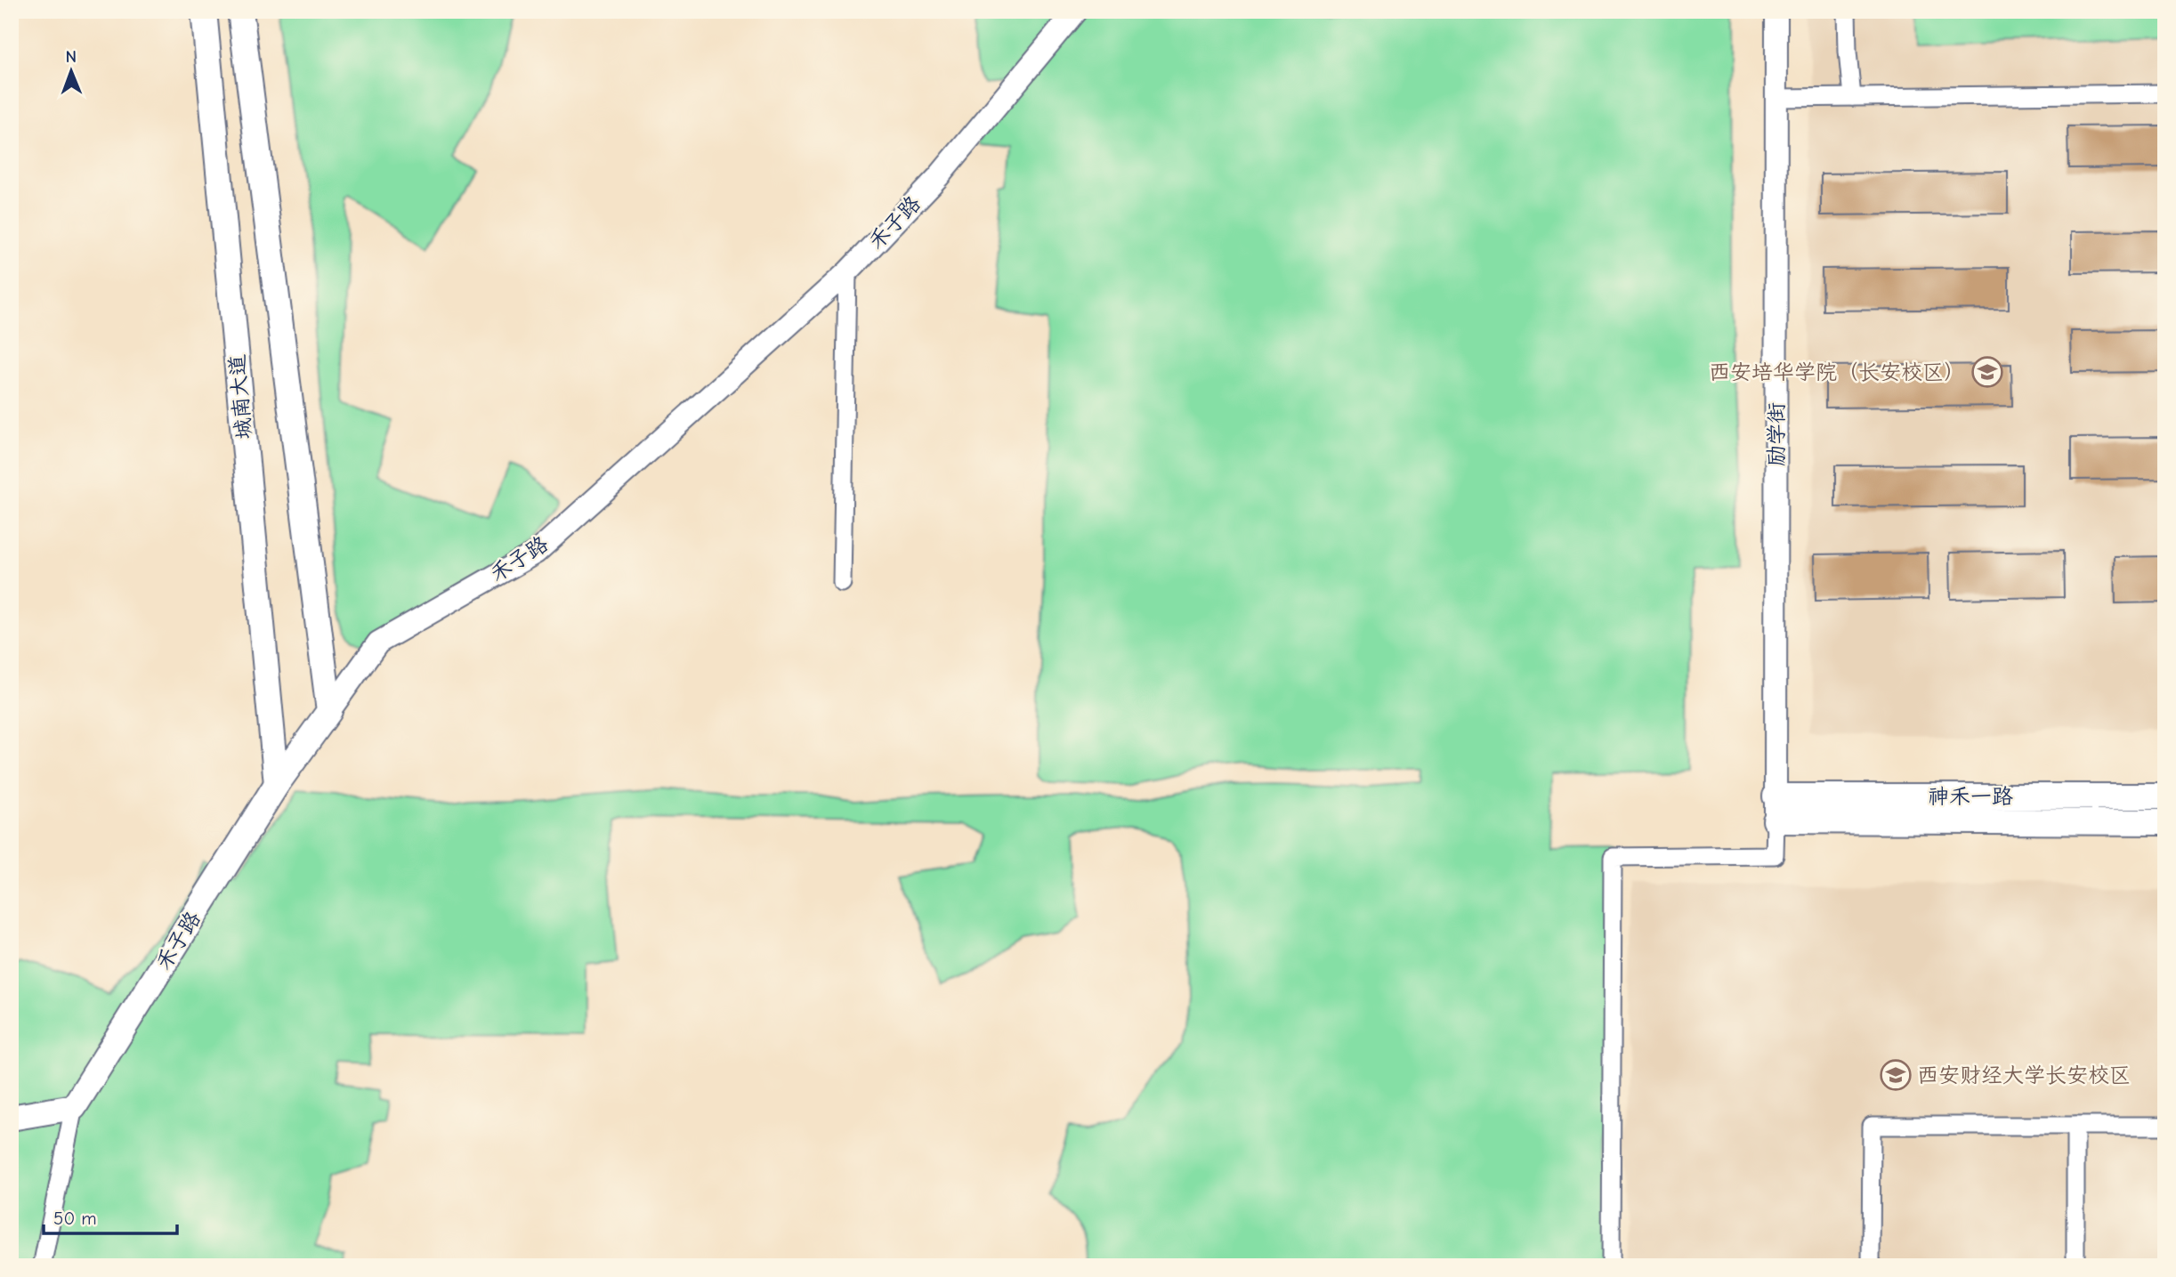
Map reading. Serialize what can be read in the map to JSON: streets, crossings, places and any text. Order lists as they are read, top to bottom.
{
  "streets": {
    "main road": ["禾子路", "城南大道", "神禾一路"],
    "street": ["励学街"]
  },
  "crossings": [
    ["禾子路", "城南大道"],
    ["励学街", "神禾一路"]
  ],
  "places": {
    "school or university": ["西安培华学院（长安校区）", "西安财经大学长安校区"]
  },
  "scale_bar": "50 m",
  "north": "top"
}
